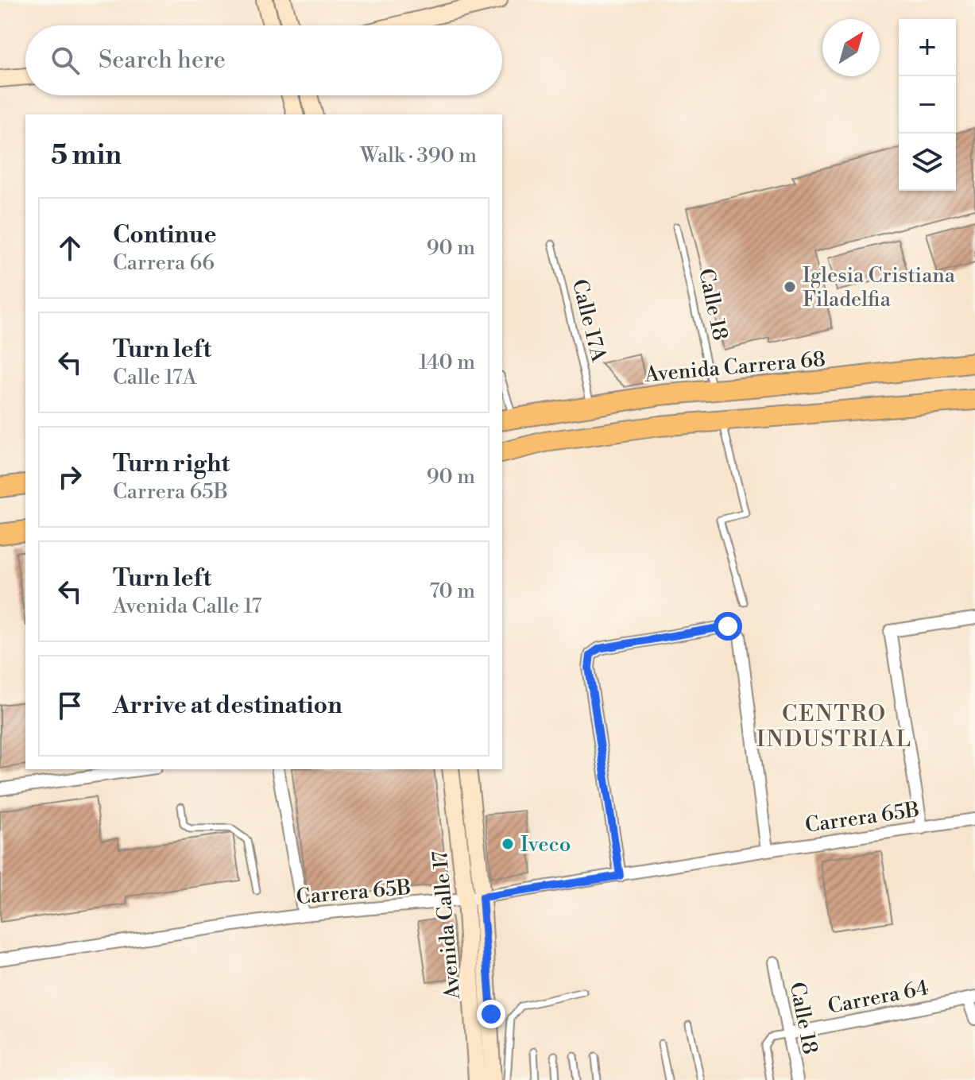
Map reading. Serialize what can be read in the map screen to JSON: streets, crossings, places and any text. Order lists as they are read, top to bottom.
{
  "streets": {
    "main road": ["Avenida Carrera 68"],
    "street": [
      "Calle 18",
      "Carrera 65B",
      "Avenida Calle 17",
      "Carrera 64"
    ],
    "lane": ["Calle 17A"]
  },
  "crossings": [
    ["Calle 18", "Avenida Carrera 68"],
    ["Calle 18", "Carrera 64"],
    ["Calle 17A", "Avenida Carrera 68"],
    ["Carrera 65B", "Avenida Calle 17"]
  ],
  "districts": ["CENTRO INDUSTRIAL"],
  "places": ["Iglesia Cristiana Filadelfia", "Iveco"],
  "north": "top right",
  "page": {
    "map_buttons": ["+", "−"],
    "search": "Search here",
    "heading": ["5 min", "Walk · 390 m"],
    "list": [
      ["Continue", "Carrera 66", "90 m"],
      ["Turn left", "Calle 17A", "140 m"],
      ["Turn right", "Carrera 65B", "90 m"],
      ["Turn left", "Avenida Calle 17", "70 m"],
      "Arrive at destination"
    ]
  }
}
